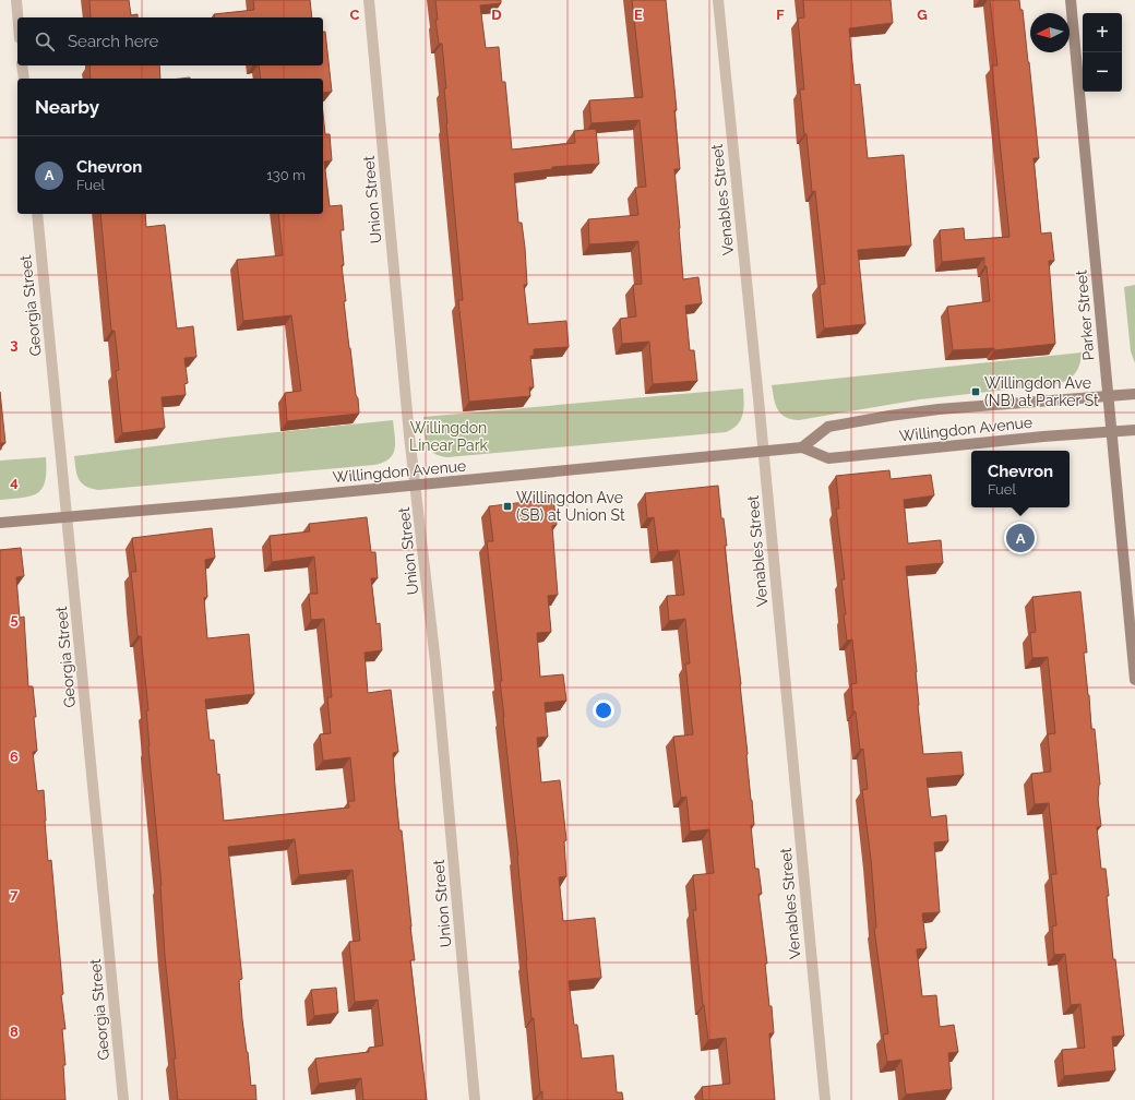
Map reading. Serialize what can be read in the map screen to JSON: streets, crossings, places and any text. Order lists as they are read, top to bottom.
{
  "streets": {
    "main road": ["Parker Street", "Willingdon Avenue"],
    "street": ["Union Street", "Venables Street", "Georgia Street"]
  },
  "crossings": [
    ["Union Street", "Willingdon Avenue"],
    ["Venables Street", "Willingdon Avenue"],
    ["Georgia Street", "Willingdon Avenue"],
    ["Parker Street", "Willingdon Avenue"]
  ],
  "parks": ["Willingdon Linear Park"],
  "places": {
    "transit": ["Willingdon Ave (NB) at Parker St", "Willingdon Ave (SB) at Union St"]
  },
  "north": "left",
  "page": {
    "map_buttons": ["+", "−"],
    "search": "Search here",
    "heading": "Nearby",
    "list": [
      {
        "mark": "A",
        "name": "Chevron",
        "note": "Fuel",
        "value": "130 m"
      }
    ],
    "popup": ["Chevron", "Fuel"],
    "pins": "A"
  },
  "grid": {
    "columns": [
      "C",
      "D",
      "E",
      "F",
      "G"
    ],
    "rows": [
      "3",
      "4",
      "5",
      "6",
      "7",
      "8"
    ]
  }
}
